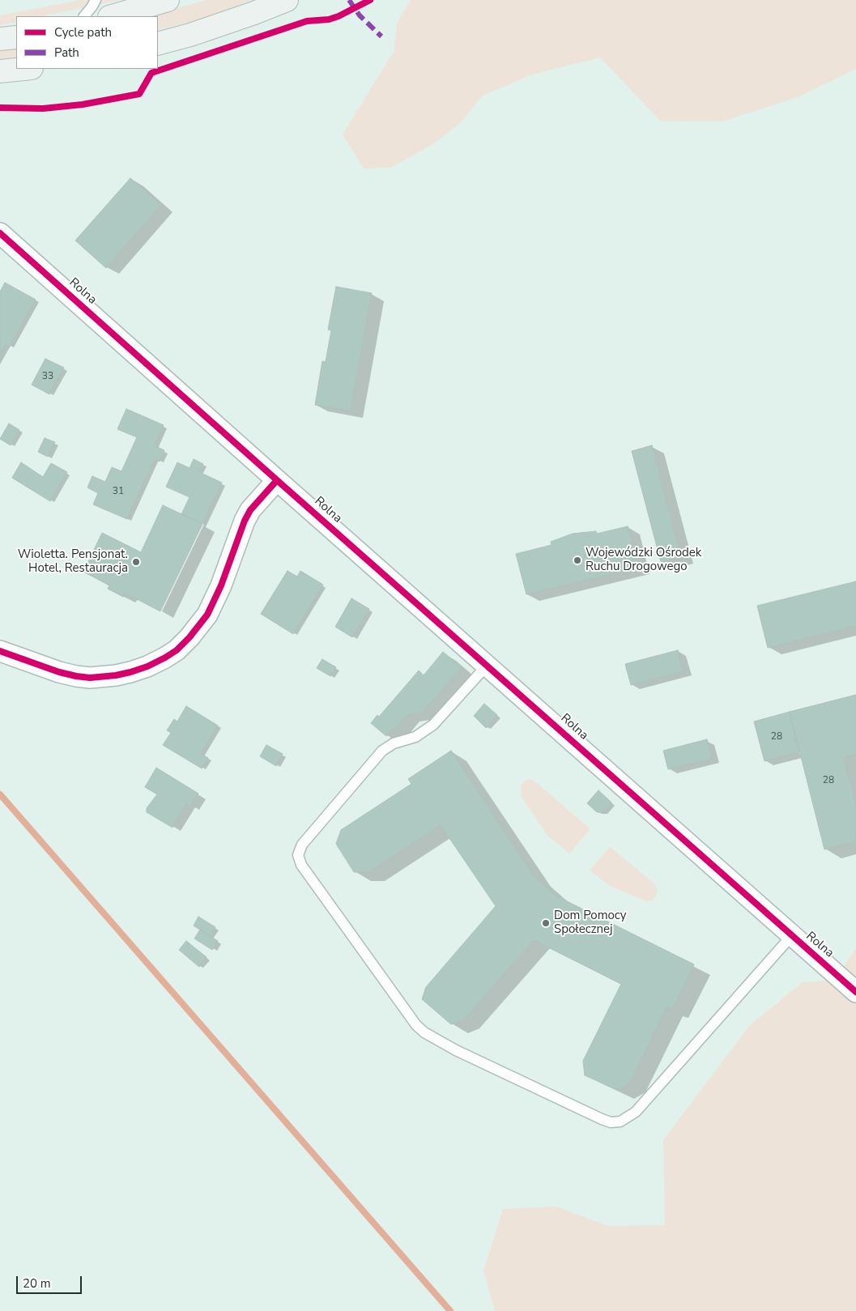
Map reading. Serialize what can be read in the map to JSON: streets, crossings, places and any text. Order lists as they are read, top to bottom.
{
  "streets": {
    "street": ["Rolna"]
  },
  "places": ["Wojewódzki Ośrodek Ruchu Drogowego", "Wioletta. Pensjonat. Hotel, Restauracja", "Dom Pomocy Społecznej"],
  "house_numbers": [
    "33",
    "31",
    "28",
    "28"
  ],
  "legend": ["Cycle path", "Path"],
  "scale_bar": "20 m"
}
